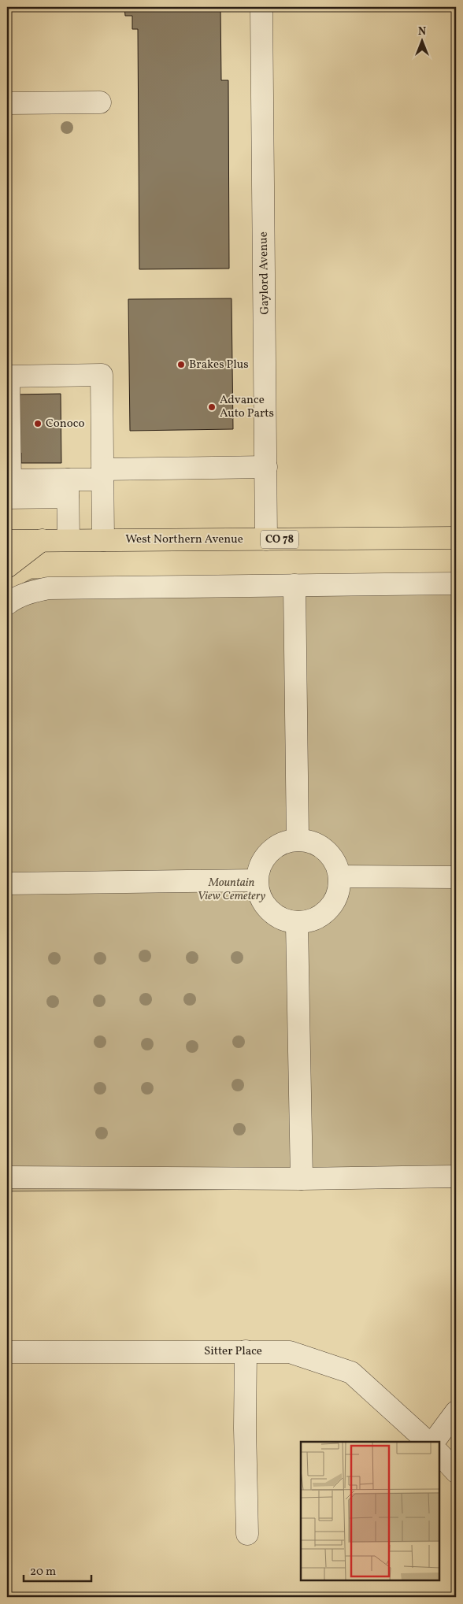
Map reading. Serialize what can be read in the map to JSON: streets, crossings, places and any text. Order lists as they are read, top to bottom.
{
  "streets": {
    "main road": ["West Northern Avenue", "CO 78"],
    "street": ["Gaylord Avenue", "Sitter Place"]
  },
  "crossings": [
    ["Gaylord Avenue", "West Northern Avenue"]
  ],
  "parks": ["Mountain View Cemetery"],
  "places": ["Brakes Plus", "Advance Auto Parts", "Conoco"],
  "scale_bar": "20 m",
  "north": "top"
}
